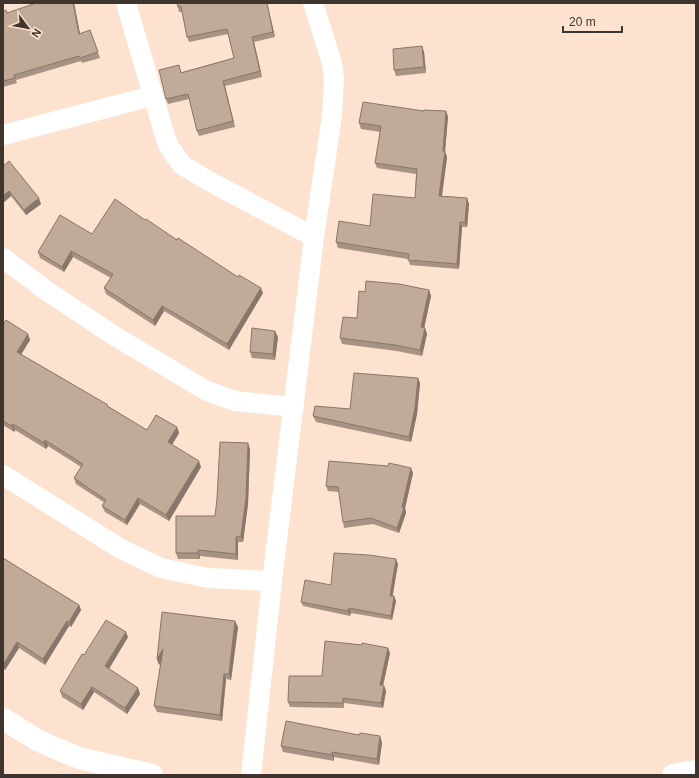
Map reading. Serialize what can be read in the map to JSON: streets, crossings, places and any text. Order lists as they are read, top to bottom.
{
  "scale_bar": "20 m",
  "north": "bottom right"
}
